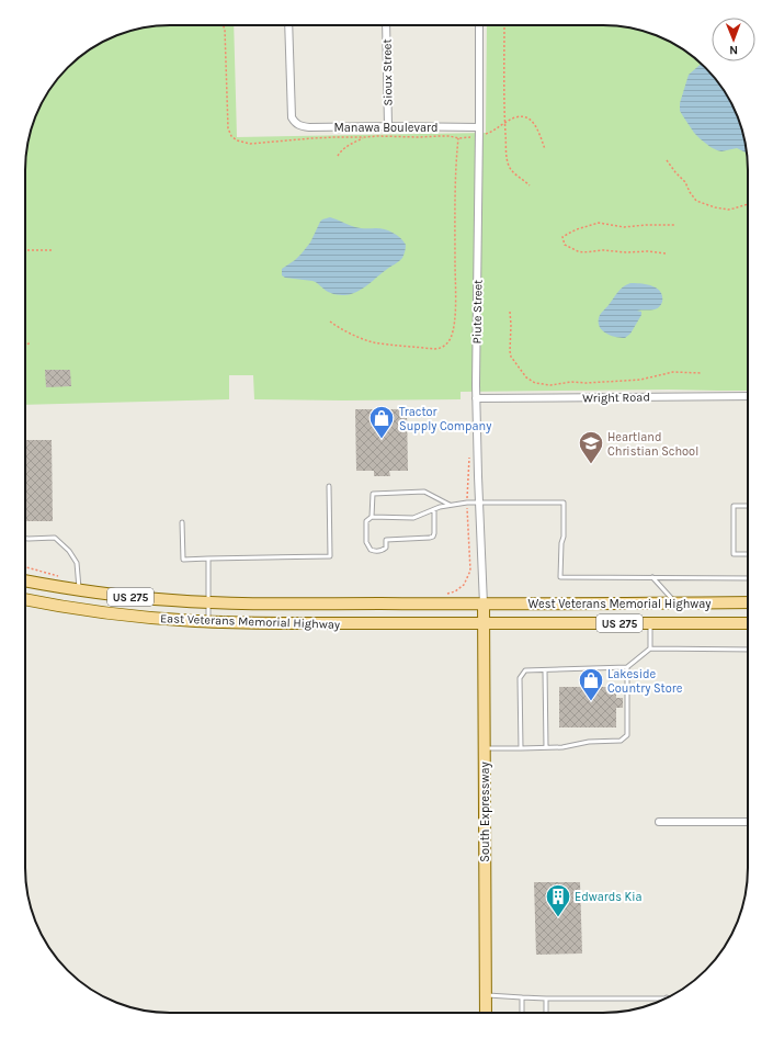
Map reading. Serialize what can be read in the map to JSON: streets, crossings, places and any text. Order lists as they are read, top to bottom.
{
  "streets": {
    "main road": [
      "US 275",
      "West Veterans Memorial Highway",
      "East Veterans Memorial Highway",
      "South Expressway"
    ],
    "street": [
      "Sioux Street",
      "Manawa Boulevard",
      "Piute Street",
      "Wright Road"
    ]
  },
  "crossings": [
    ["Sioux Street", "Manawa Boulevard"],
    ["Manawa Boulevard", "Piute Street"],
    ["Piute Street", "Wright Road"],
    ["Piute Street", "West Veterans Memorial Highway"],
    ["Piute Street", "East Veterans Memorial Highway"],
    ["Piute Street", "South Expressway"],
    ["West Veterans Memorial Highway", "East Veterans Memorial Highway"],
    ["West Veterans Memorial Highway", "South Expressway"],
    ["East Veterans Memorial Highway", "South Expressway"]
  ],
  "places": {
    "shop": ["Tractor Supply Company", "Lakeside Country Store"],
    "school or university": ["Heartland Christian School"],
    "building": ["Edwards Kia"]
  },
  "north": "bottom"
}
